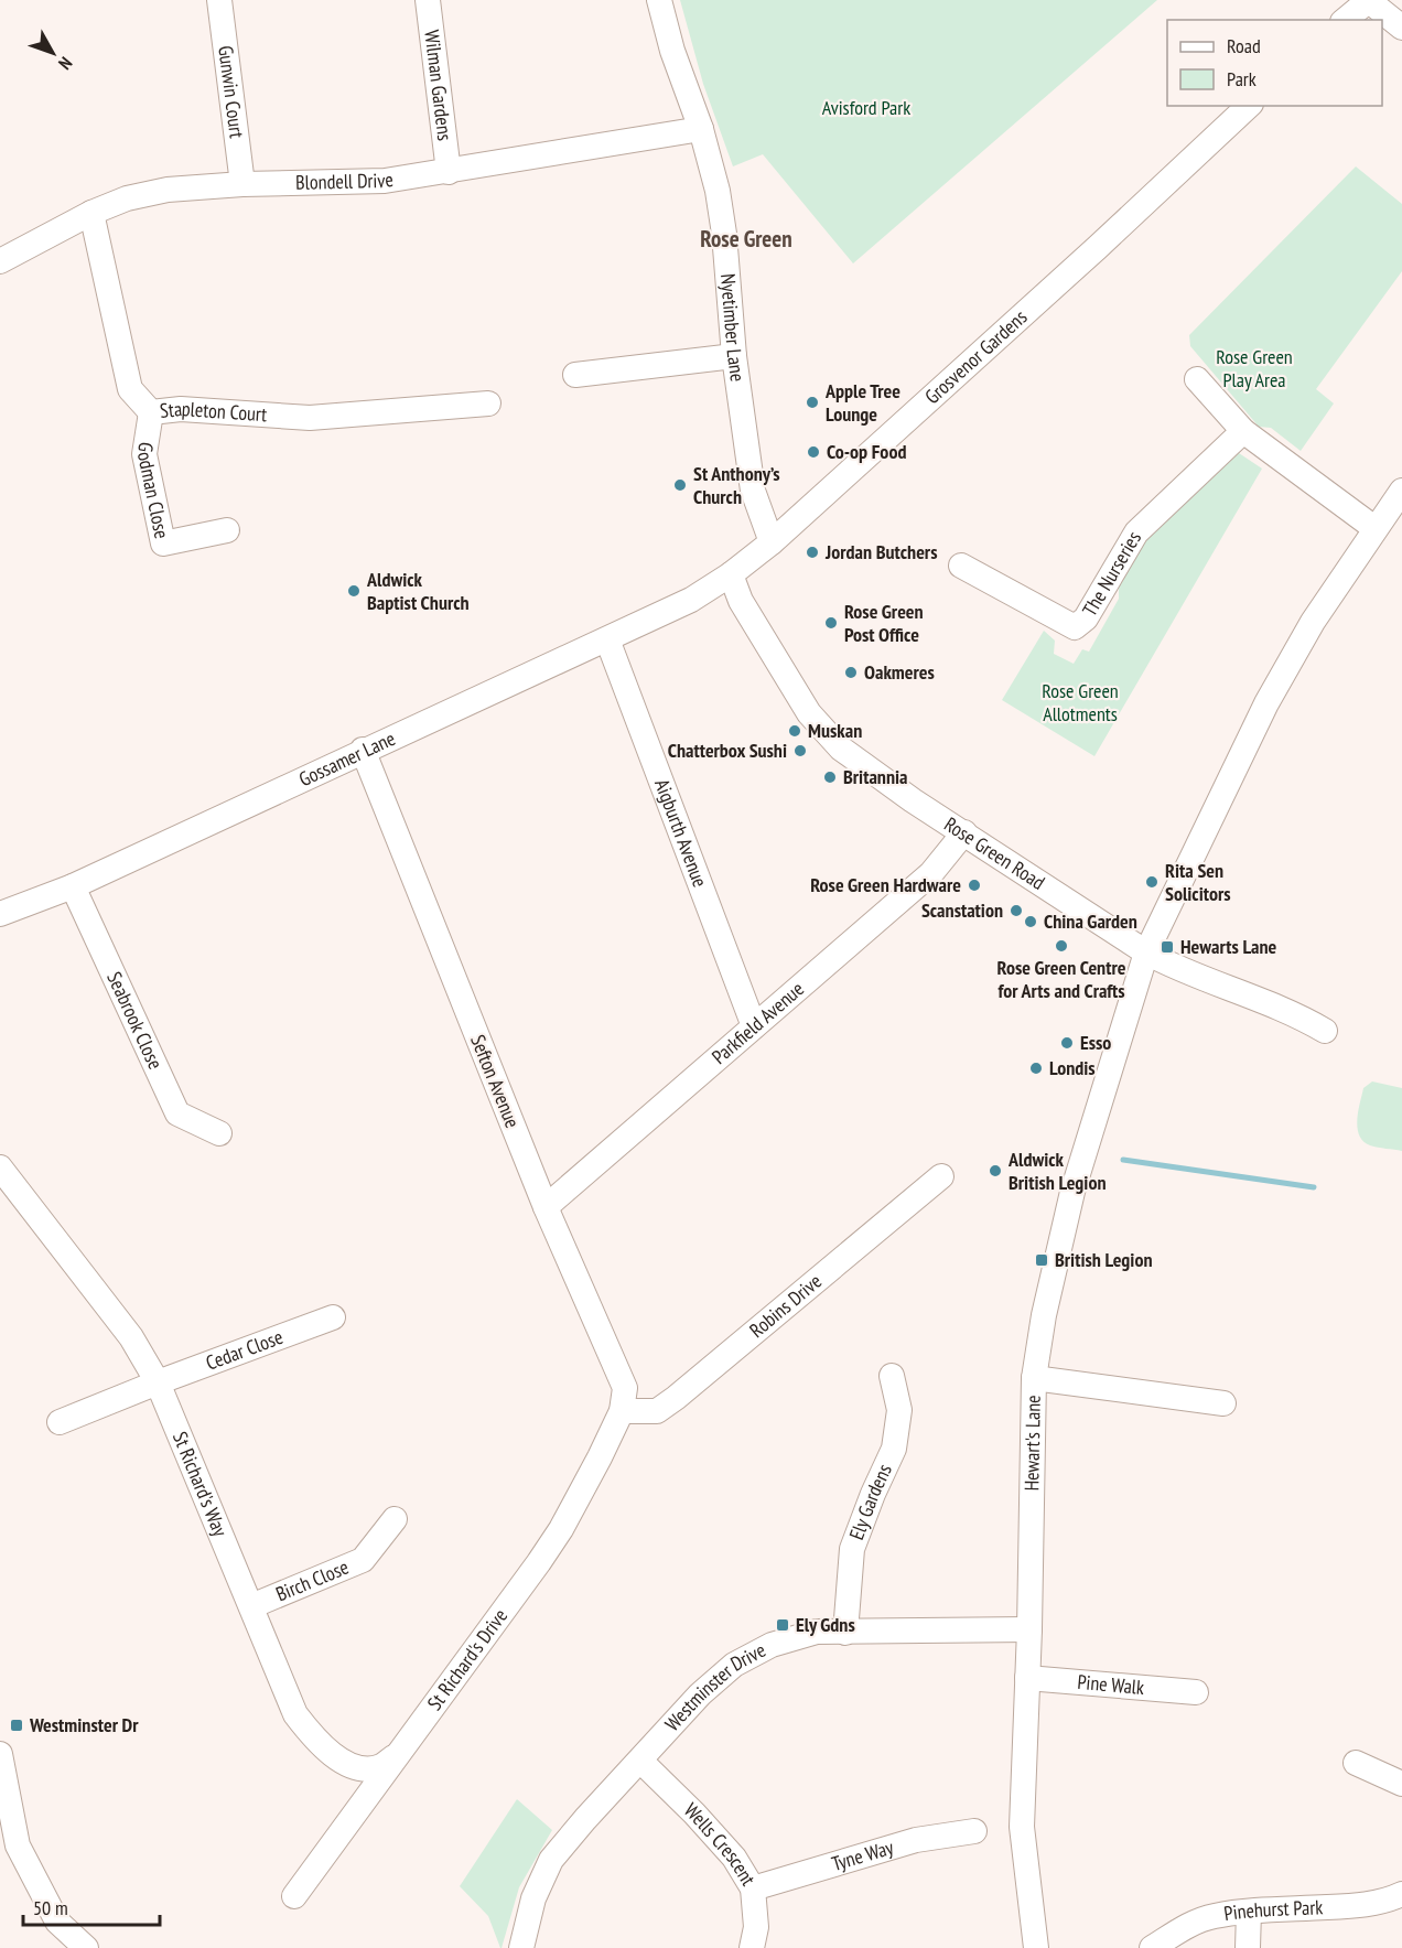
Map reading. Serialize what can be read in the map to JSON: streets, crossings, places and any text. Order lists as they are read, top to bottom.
{
  "streets": {
    "street": [
      "Wilman Gardens",
      "Gunwin Court",
      "Blondell Drive",
      "Nyetimber Lane",
      "Grosvenor Gardens",
      "Stapleton Court",
      "Godman Close",
      "The Nurseries",
      "Gossamer Lane",
      "Aigburth Avenue",
      "Rose Green Road",
      "Seabrook Close",
      "Parkfield Avenue",
      "Sefton Avenue",
      "Robins Drive",
      "Cedar Close",
      "Hewart's Lane",
      "St Richard's Way",
      "Ely Gardens",
      "Birch Close",
      "St Richard's Drive",
      "Pine Walk",
      "Westminster Drive",
      "Wells Crescent",
      "Tyne Way",
      "Pinehurst Park"
    ]
  },
  "crossings": [
    ["Wilman Gardens", "Blondell Drive"],
    ["Gunwin Court", "Blondell Drive"],
    ["Blondell Drive", "Nyetimber Lane"],
    ["Blondell Drive", "Stapleton Court"],
    ["Nyetimber Lane", "Grosvenor Gardens"],
    ["Grosvenor Gardens", "Gossamer Lane"],
    ["Grosvenor Gardens", "Rose Green Road"],
    ["Stapleton Court", "Godman Close"],
    ["Gossamer Lane", "Aigburth Avenue"],
    ["Gossamer Lane", "Seabrook Close"],
    ["Gossamer Lane", "Sefton Avenue"],
    ["Aigburth Avenue", "Parkfield Avenue"],
    ["Rose Green Road", "Parkfield Avenue"],
    ["Rose Green Road", "Hewart's Lane"],
    ["Parkfield Avenue", "Sefton Avenue"],
    ["Sefton Avenue", "Robins Drive"],
    ["Sefton Avenue", "St Richard's Drive"],
    ["Robins Drive", "St Richard's Drive"],
    ["Cedar Close", "St Richard's Way"],
    ["Hewart's Lane", "Pine Walk"],
    ["Hewart's Lane", "Westminster Drive"],
    ["St Richard's Way", "Birch Close"],
    ["St Richard's Way", "St Richard's Drive"],
    ["Ely Gardens", "Westminster Drive"],
    ["Westminster Drive", "Wells Crescent"],
    ["Wells Crescent", "Tyne Way"]
  ],
  "districts": ["Rose Green"],
  "parks": ["Avisford Park", "Rose Green Play Area", "Rose Green Allotments"],
  "places": {
    "other": [
      "Apple Tree Lounge",
      "Co-op Food",
      "St Anthony’s Church",
      "Jordan Butchers",
      "Aldwick Baptist Church",
      "Rose Green Post Office",
      "Oakmeres",
      "Muskan",
      "Chatterbox Sushi",
      "Britannia",
      "Rita Sen Solicitors",
      "Rose Green Hardware",
      "Scanstation",
      "China Garden",
      "Rose Green Centre for Arts and Crafts",
      "Esso",
      "Londis",
      "Aldwick British Legion"
    ],
    "transit": [
      "Hewarts Lane",
      "British Legion",
      "Ely Gdns",
      "Westminster Dr"
    ]
  },
  "legend": ["Road", "Park"],
  "scale_bar": "50 m",
  "north": "bottom right"
}
